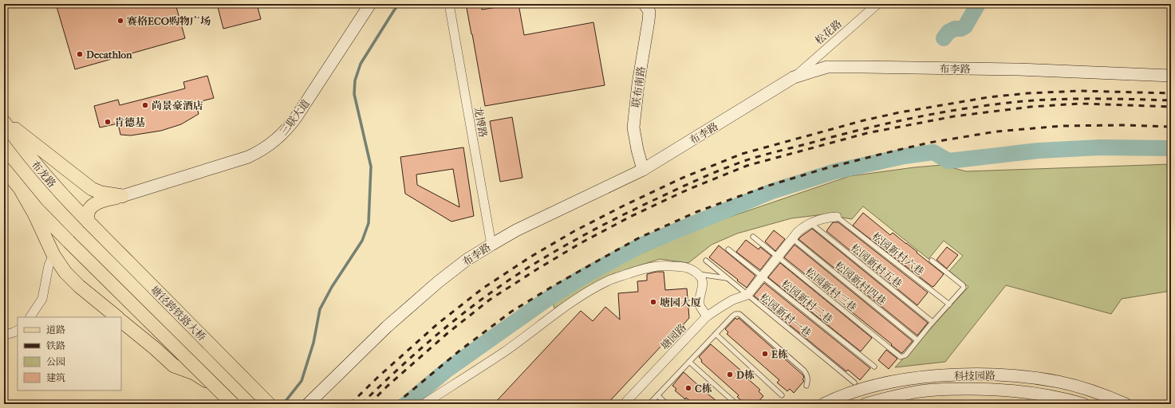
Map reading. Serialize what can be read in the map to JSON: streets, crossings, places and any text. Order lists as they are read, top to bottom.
{
  "streets": {
    "main road": [
      "布李路",
      "联布南路",
      "三联大道",
      "布龙路",
      "塘径跨铁路大桥",
      "科技园路"
    ],
    "street": ["松花路", "龙博路", "塘园路"],
    "lane": [
      "松园新村六巷",
      "松园新村五巷",
      "松园新村四巷",
      "松园新村三巷",
      "松园新村二巷",
      "松园新村一巷"
    ]
  },
  "crossings": [
    ["松花路", "布李路"],
    ["布李路", "联布南路"],
    ["布李路", "龙博路"],
    ["布龙路", "塘径跨铁路大桥"],
    ["松园新村四巷", "松园新村三巷"],
    ["松园新村一巷", "塘园路"]
  ],
  "places": [
    "赛格ECO购物广场",
    "Decathlon",
    "尚景豪酒店",
    "肯德基",
    "塘园大厦",
    "E栋",
    "D栋",
    "C栋"
  ],
  "legend": [
    "道路",
    "铁路",
    "公园",
    "建筑"
  ]
}
